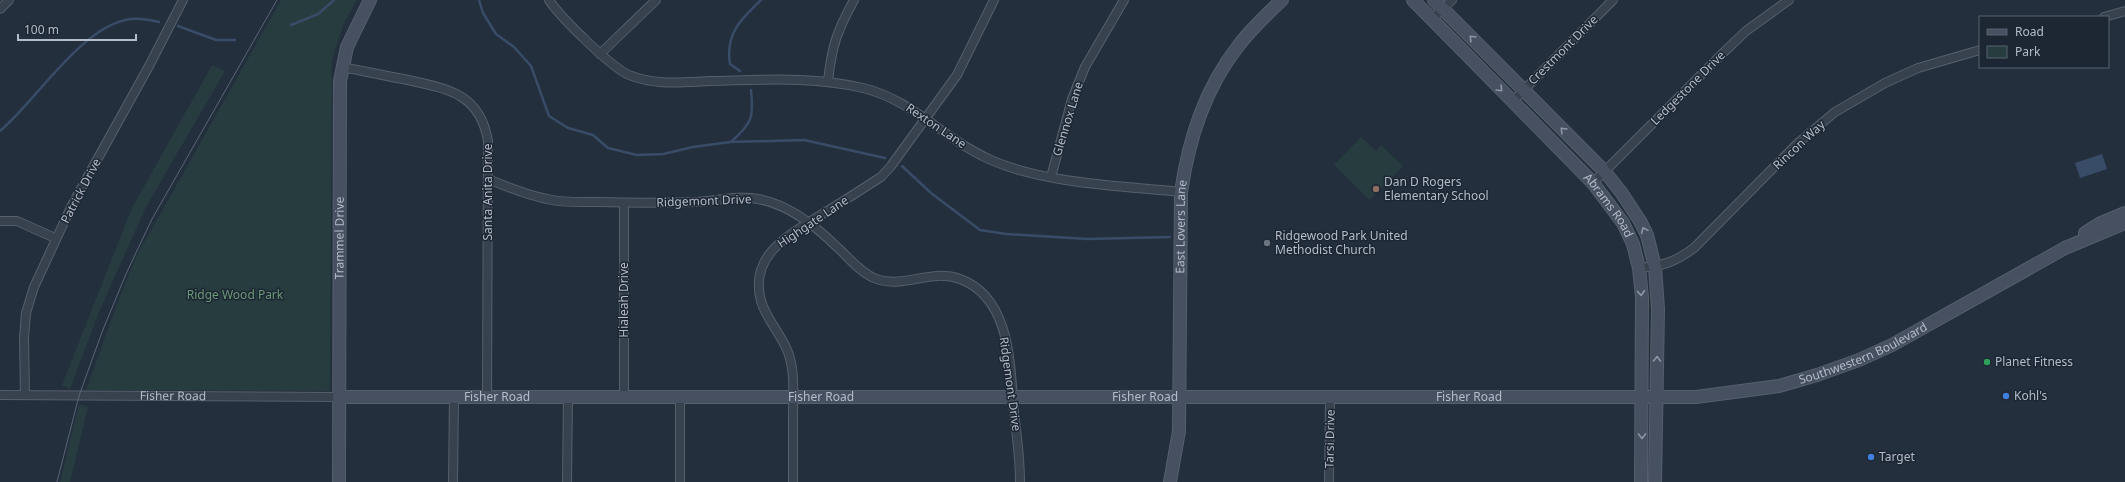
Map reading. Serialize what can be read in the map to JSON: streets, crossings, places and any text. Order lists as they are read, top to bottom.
{
  "streets": {
    "street": [
      "Crestmont Drive",
      "Ledgestone Drive",
      "Glennox Lane",
      "Rexton Lane",
      "Rincon Way",
      "Patrick Drive",
      "Santa Anita Drive",
      "Ridgemont Drive",
      "Abrams Road",
      "Highgate Lane",
      "East Lovers Lane",
      "Trammel Drive",
      "Hialeah Drive",
      "Southwestern Boulevard",
      "Fisher Road",
      "Tarsi Drive"
    ]
  },
  "crossings": [
    ["Crestmont Drive", "Abrams Road"],
    ["Ledgestone Drive", "Abrams Road"],
    ["Glennox Lane", "Rexton Lane"],
    ["Rexton Lane", "Highgate Lane"],
    ["Rexton Lane", "East Lovers Lane"],
    ["Rincon Way", "Abrams Road"],
    ["Patrick Drive", "Fisher Road"],
    ["Santa Anita Drive", "Ridgemont Drive"],
    ["Santa Anita Drive", "Trammel Drive"],
    ["Santa Anita Drive", "Fisher Road"],
    ["Ridgemont Drive", "Highgate Lane"],
    ["Ridgemont Drive", "Hialeah Drive"],
    ["Ridgemont Drive", "Fisher Road"],
    ["Abrams Road", "Southwestern Boulevard"],
    ["Abrams Road", "Fisher Road"],
    ["Highgate Lane", "Fisher Road"],
    ["East Lovers Lane", "Fisher Road"],
    ["Trammel Drive", "Fisher Road"],
    ["Hialeah Drive", "Fisher Road"],
    ["Southwestern Boulevard", "Fisher Road"],
    ["Fisher Road", "Tarsi Drive"]
  ],
  "parks": ["Ridge Wood Park"],
  "places": [
    "Dan D Rogers Elementary School",
    "Ridgewood Park United Methodist Church",
    "Planet Fitness",
    "Kohl's",
    "Target"
  ],
  "legend": ["Road", "Park"],
  "scale_bar": "100 m"
}
